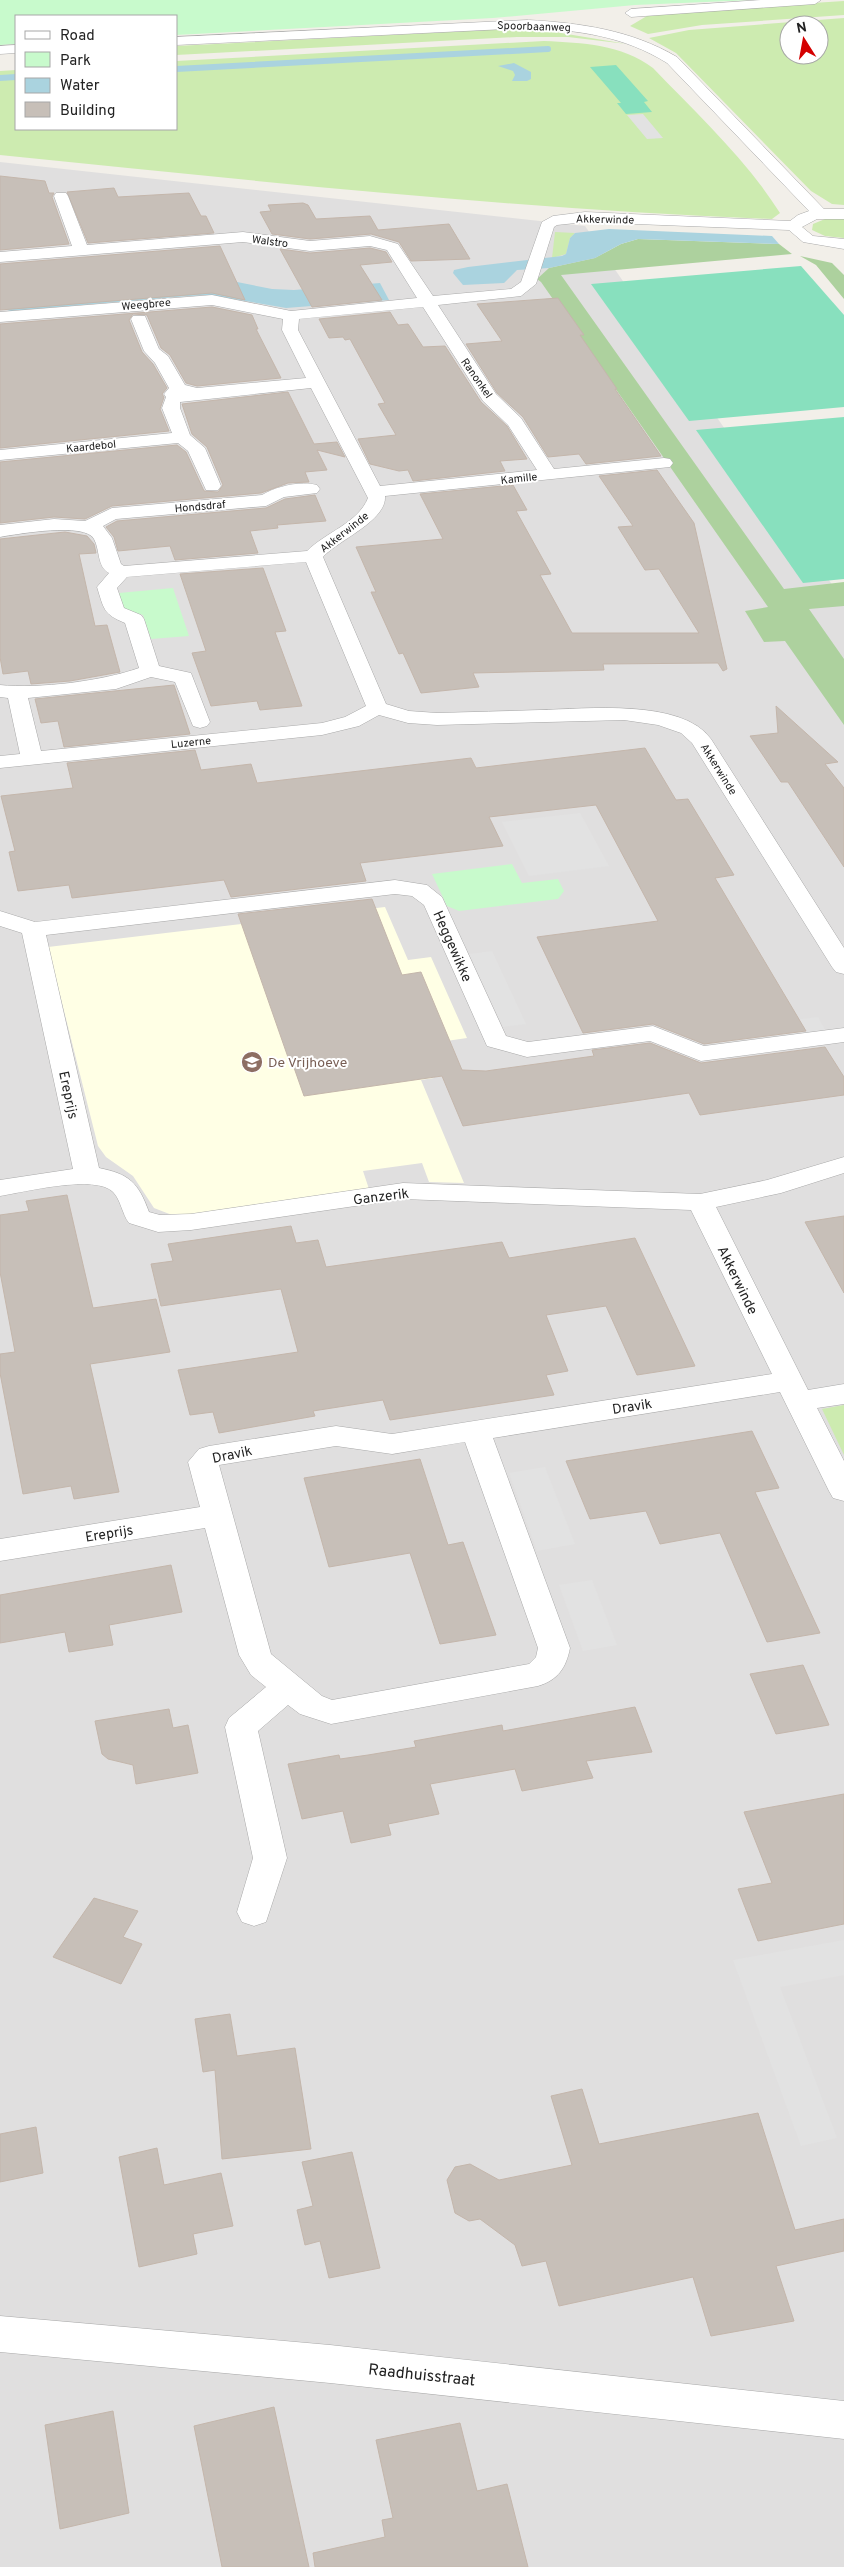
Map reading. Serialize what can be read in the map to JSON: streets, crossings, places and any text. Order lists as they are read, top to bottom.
{
  "streets": {
    "street": [
      "Spoorbaanweg",
      "Akkerwinde",
      "Walstro",
      "Weegbree",
      "Ranonkel",
      "Kaardebol",
      "Kamille",
      "Hondsdraf",
      "Luzerne",
      "Heggewikke",
      "Ereprijs",
      "Ganzerik",
      "Dravik",
      "Raadhuisstraat"
    ]
  },
  "crossings": [
    ["Akkerwinde", "Walstro"],
    ["Akkerwinde", "Weegbree"],
    ["Akkerwinde", "Ranonkel"],
    ["Akkerwinde", "Kamille"],
    ["Akkerwinde", "Luzerne"],
    ["Akkerwinde", "Ganzerik"],
    ["Akkerwinde", "Dravik"],
    ["Walstro", "Ranonkel"],
    ["Ranonkel", "Kamille"],
    ["Heggewikke", "Ereprijs"],
    ["Ereprijs", "Ganzerik"],
    ["Ereprijs", "Dravik"]
  ],
  "places": {
    "school or university": ["De Vrijhoeve"]
  },
  "legend": [
    "Road",
    "Park",
    "Water",
    "Building"
  ],
  "north": "top"
}
